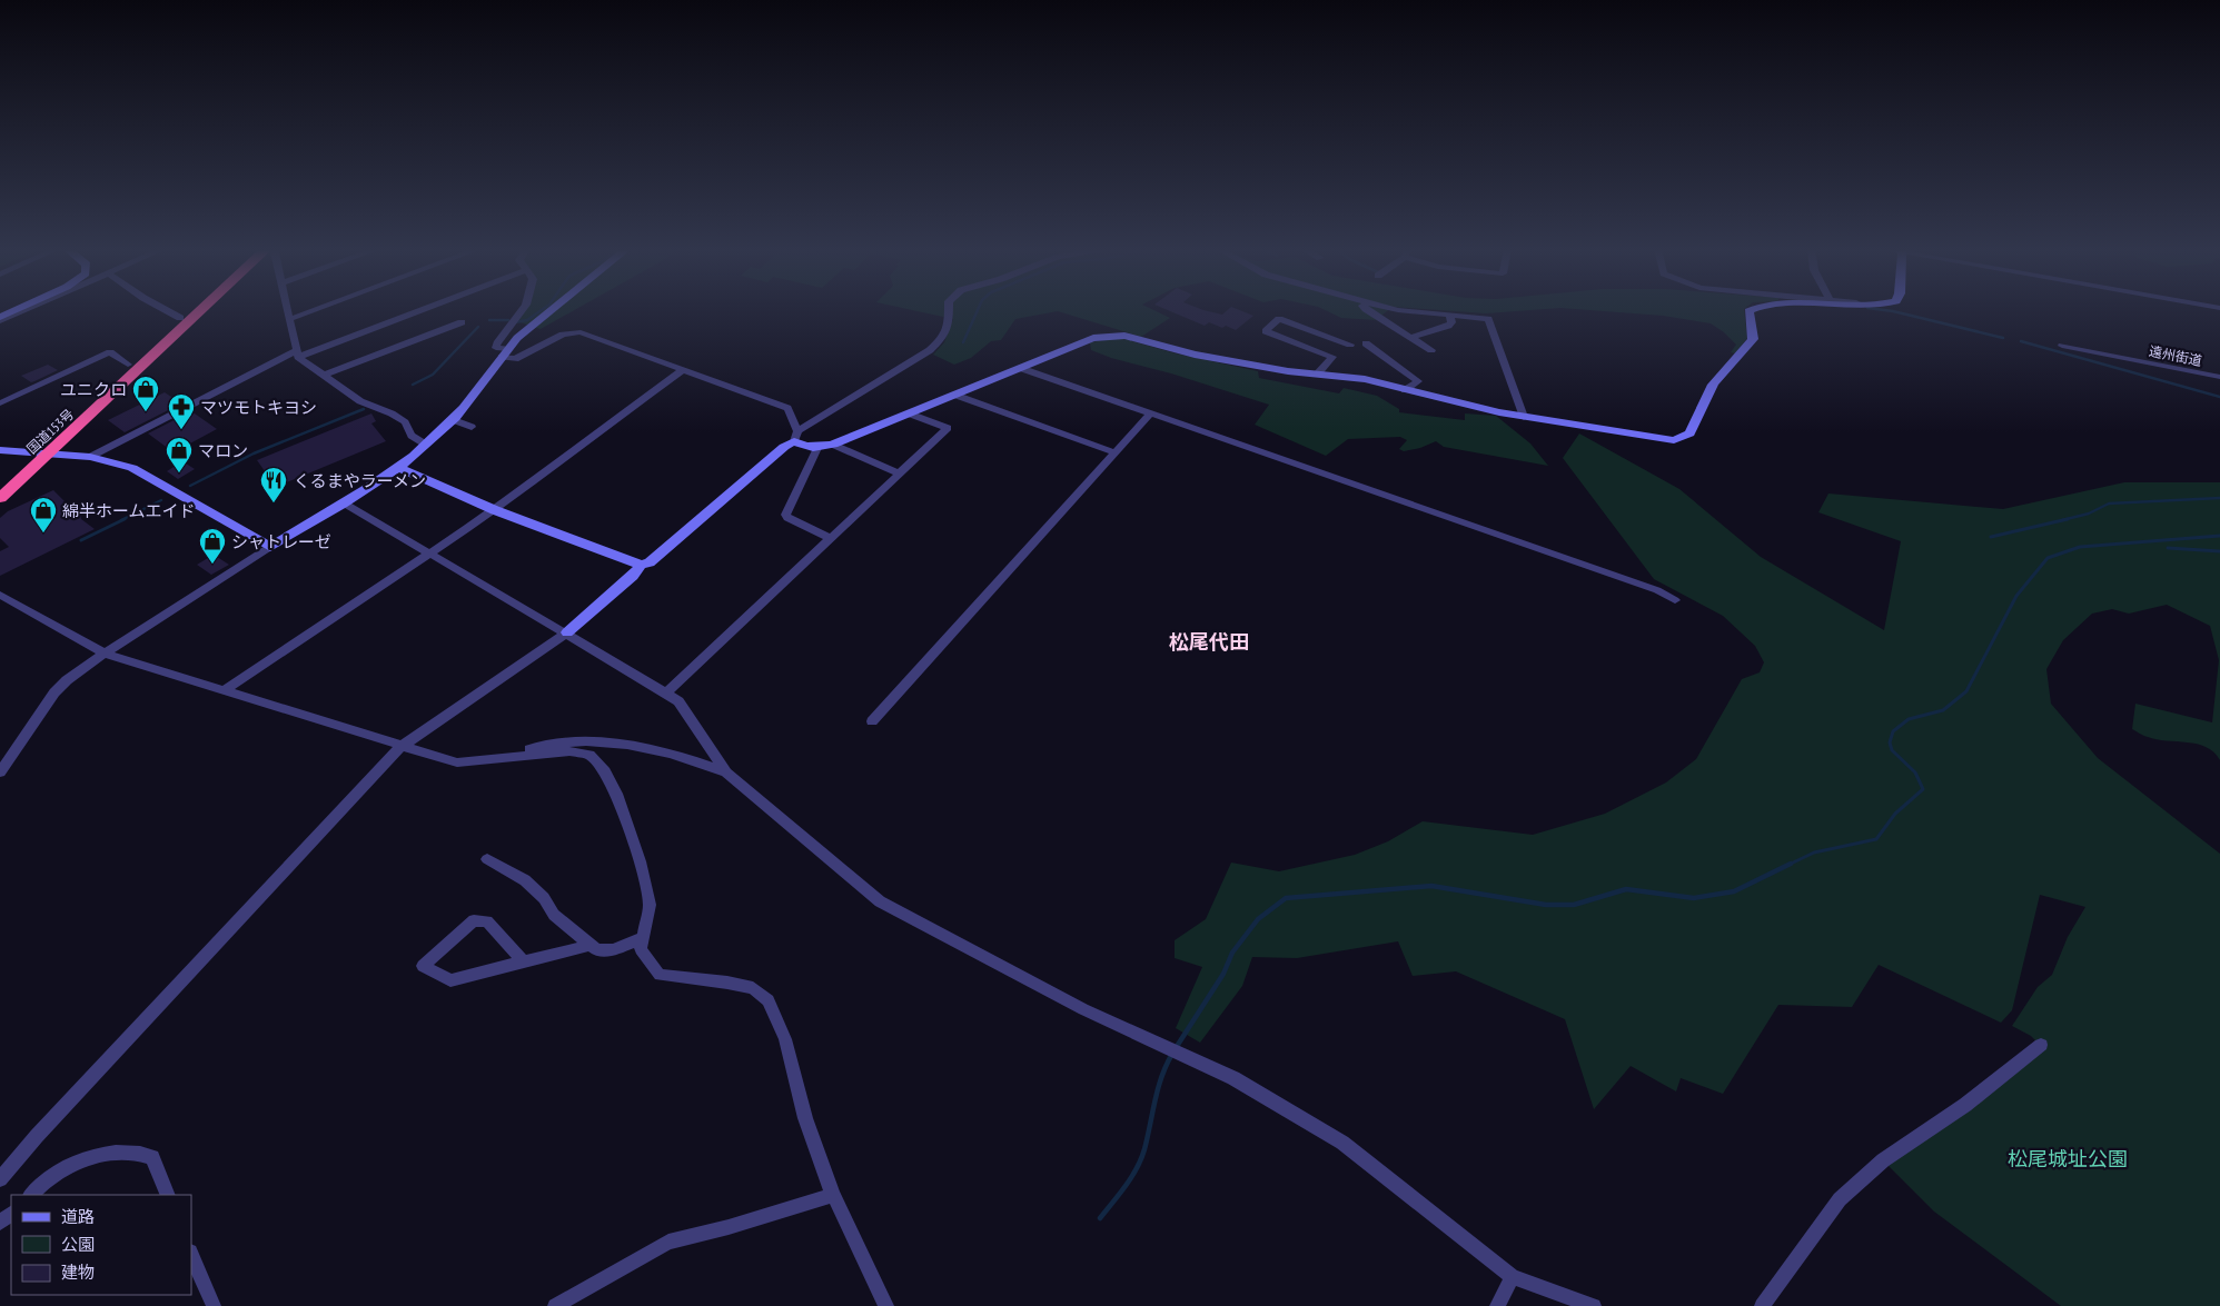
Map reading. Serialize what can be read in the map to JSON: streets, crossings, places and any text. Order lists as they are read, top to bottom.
{
  "streets": {
    "highway": ["国道153号"],
    "street": ["遠州街道"]
  },
  "districts": ["松尾代田"],
  "parks": ["松尾城址公園"],
  "places": {
    "shop": [
      "ユニクロ",
      "マロン",
      "綿半ホームエイド",
      "シャトレーゼ"
    ],
    "pharmacy": ["マツモトキヨシ"],
    "restaurant": ["くるまやラーメン"]
  },
  "legend": ["道路", "公園", "建物"]
}
